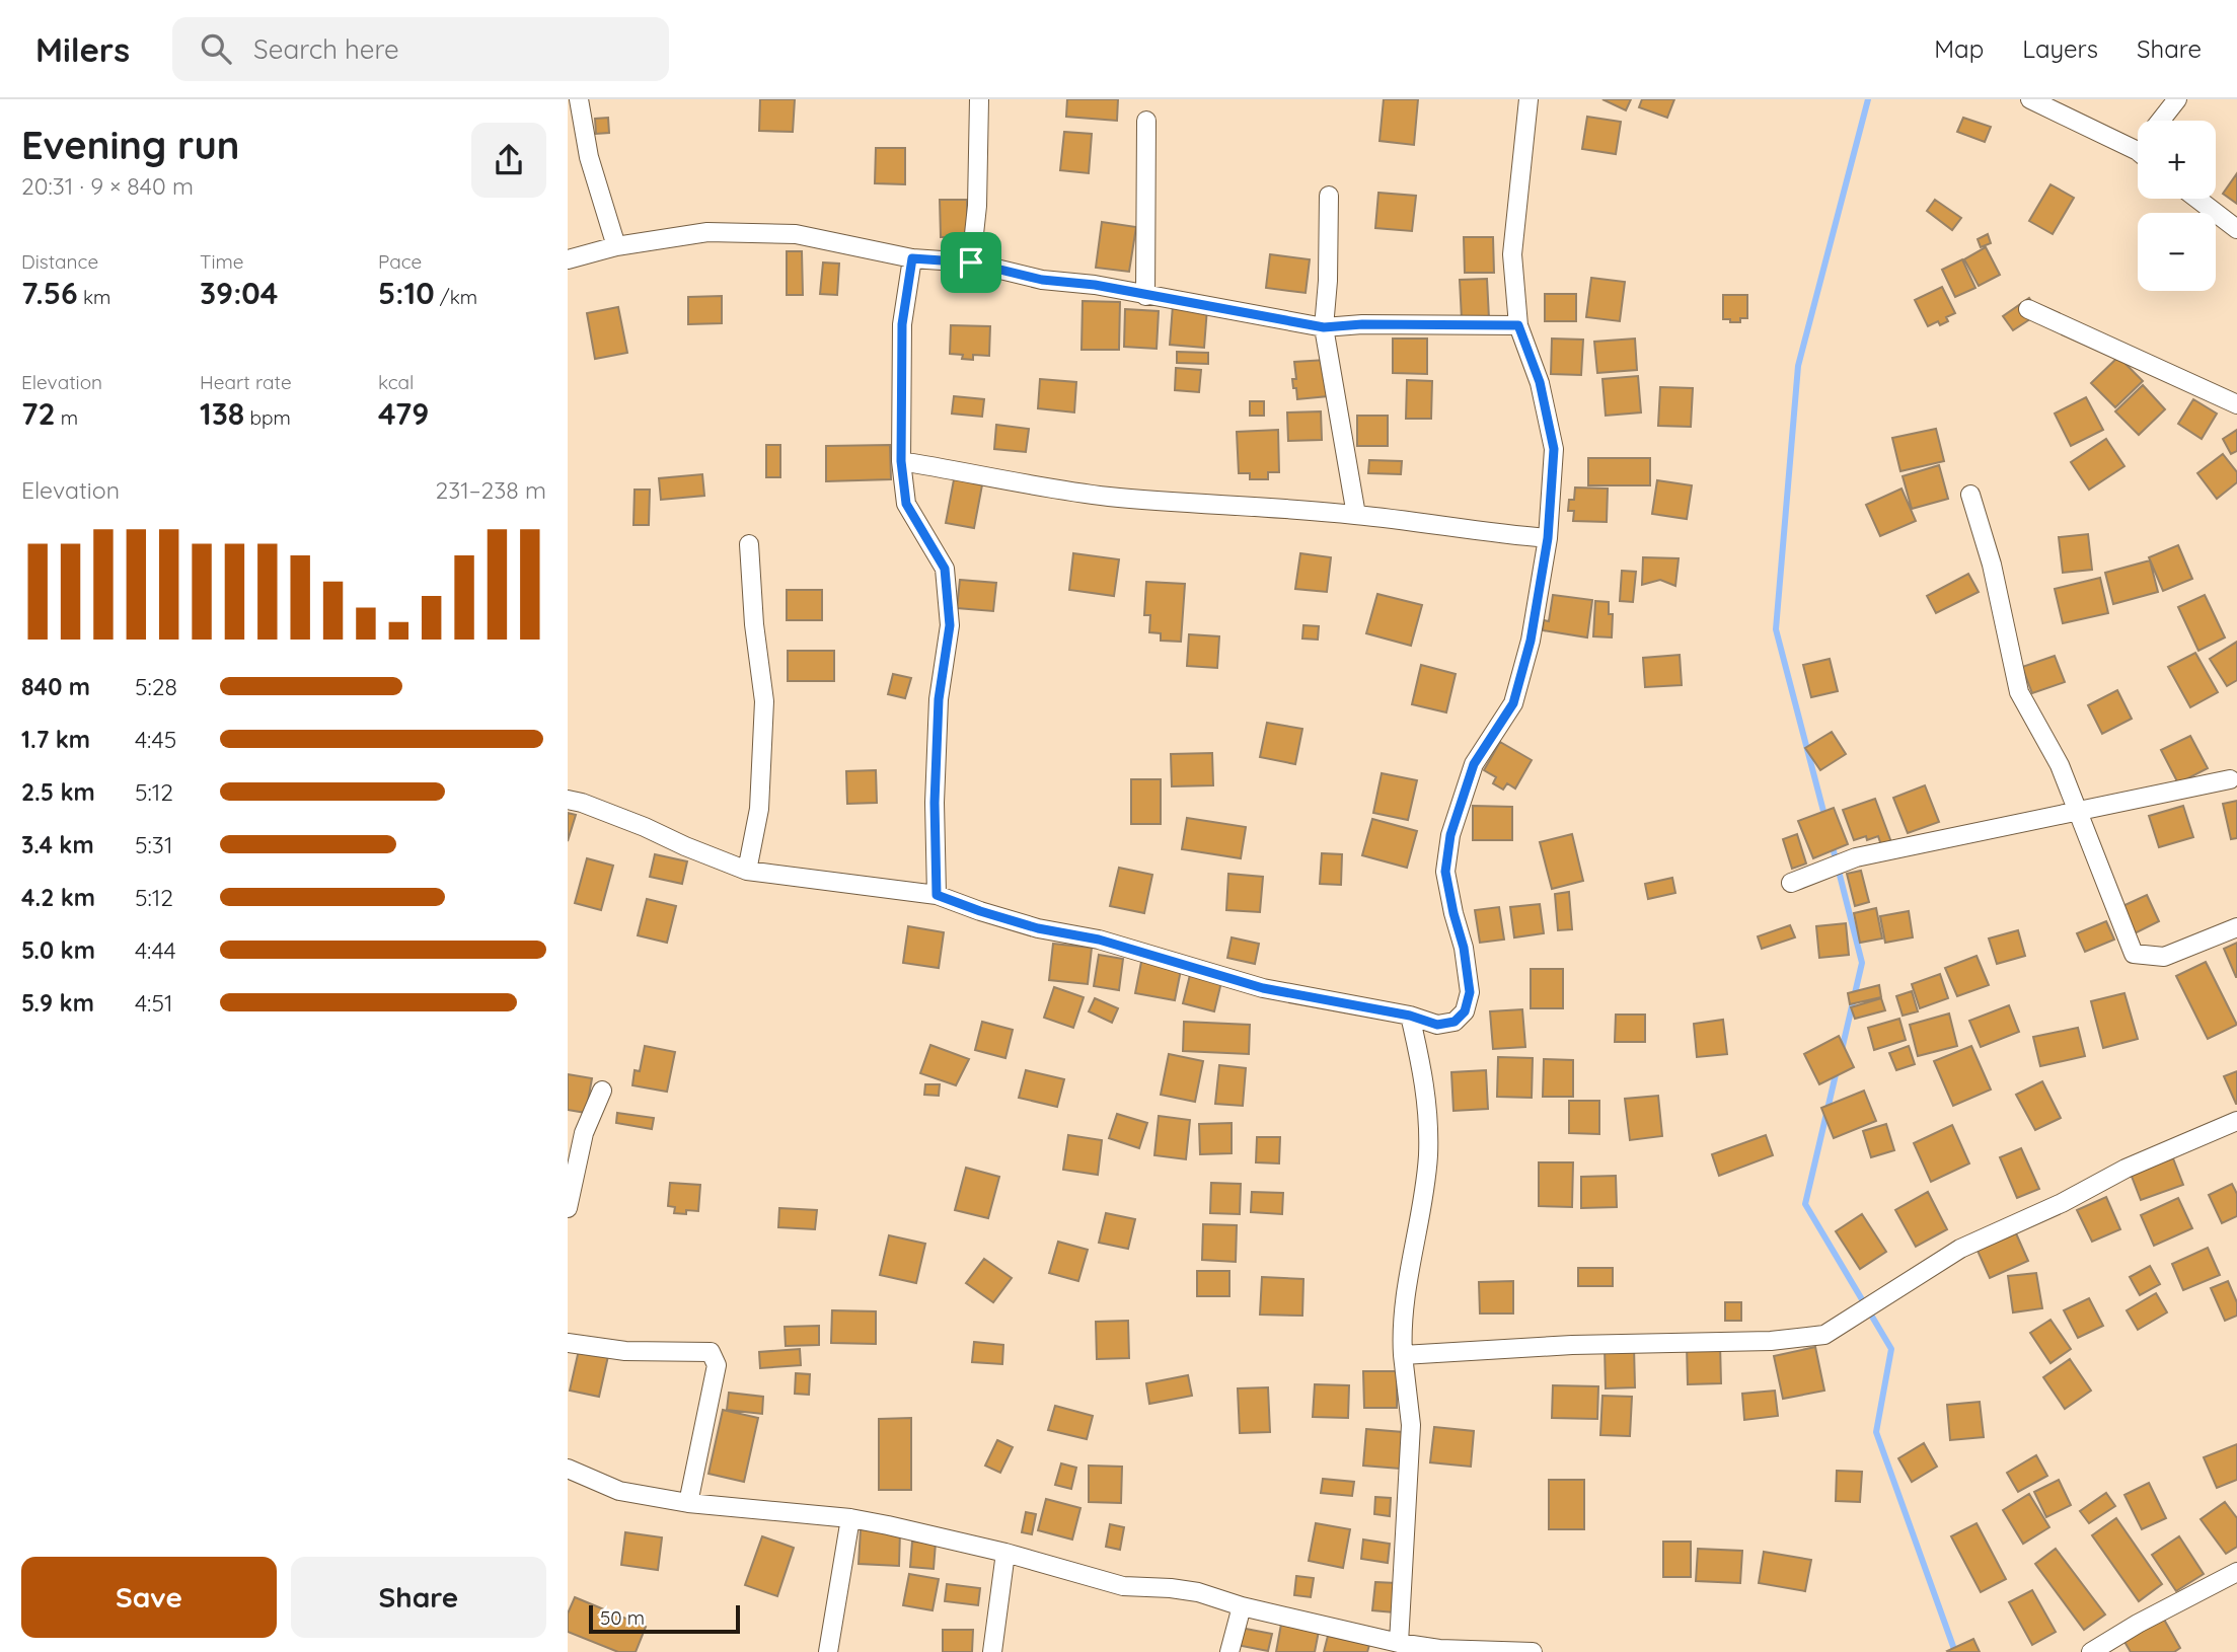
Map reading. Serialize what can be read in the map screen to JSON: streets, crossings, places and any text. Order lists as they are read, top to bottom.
{
  "scale_bar": "50 m",
  "page": {
    "header": "Milers",
    "search": "Search here",
    "nav": ["Map", "Layers", "Share"],
    "heading": ["Evening run", "20:31 · 9 × 840 m"],
    "map_buttons": ["+", "−"],
    "stats": [
      ["Distance", "7.56 km"],
      ["Time", "39:04"],
      ["Pace", "5:10 /km"],
      ["Elevation", "72 m"],
      ["Heart rate", "138 bpm"],
      ["kcal", "479"]
    ],
    "chart": ["Elevation", "231–238 m"],
    "list": [
      {
        "name": "840 m",
        "note": "5:28"
      },
      {
        "name": "1.7 km",
        "note": "4:45"
      },
      {
        "name": "2.5 km",
        "note": "5:12"
      },
      {
        "name": "3.4 km",
        "note": "5:31"
      },
      {
        "name": "4.2 km",
        "note": "5:12"
      },
      {
        "name": "5.0 km",
        "note": "4:44"
      },
      {
        "name": "5.9 km",
        "note": "4:51"
      }
    ],
    "buttons": ["Save", "Share"],
    "scale": "50 m"
  }
}
